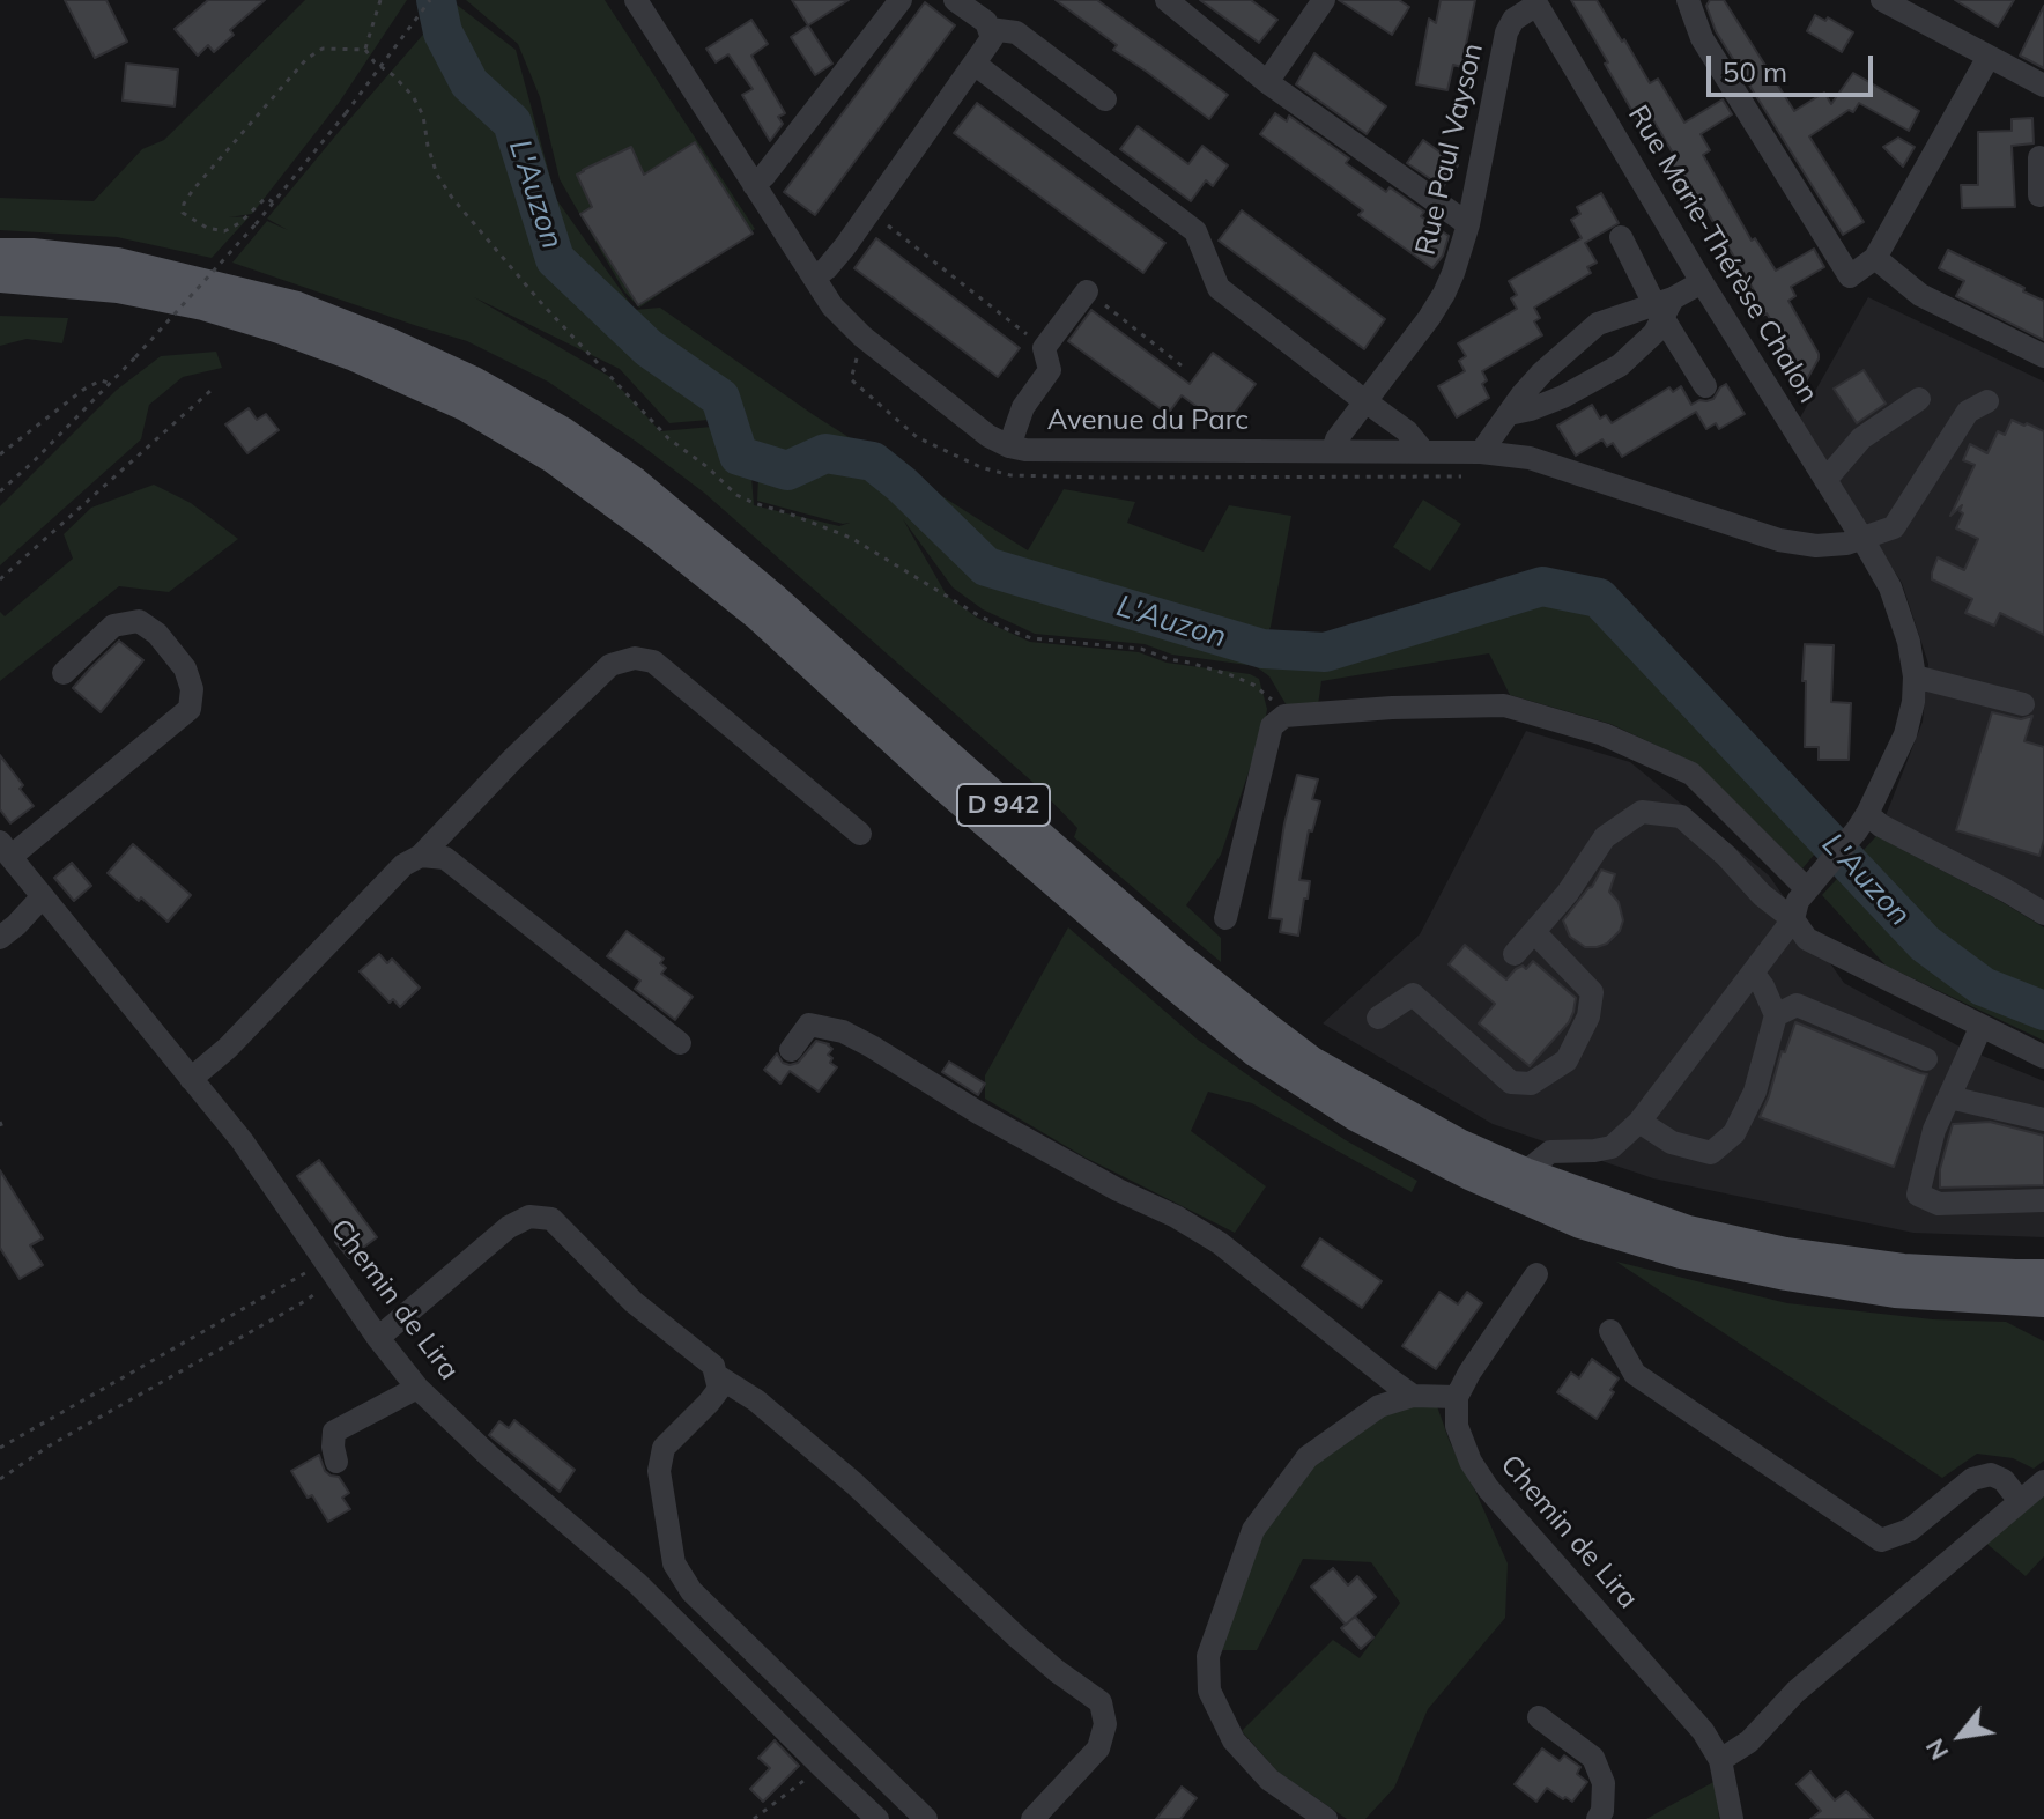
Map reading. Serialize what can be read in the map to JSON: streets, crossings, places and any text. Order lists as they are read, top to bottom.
{
  "streets": {
    "main road": ["D 942"],
    "street": [
      "Rue Paul Vayson",
      "Rue Marie-Thérèse Chalon",
      "Avenue du Parc",
      "Chemin de Lira"
    ]
  },
  "crossings": [
    ["Rue Paul Vayson", "Rue Marie-Thérèse Chalon"],
    ["Rue Paul Vayson", "Avenue du Parc"],
    ["Rue Marie-Thérèse Chalon", "Avenue du Parc"]
  ],
  "water": ["L'Auzon"],
  "scale_bar": "50 m",
  "north": "bottom left"
}
